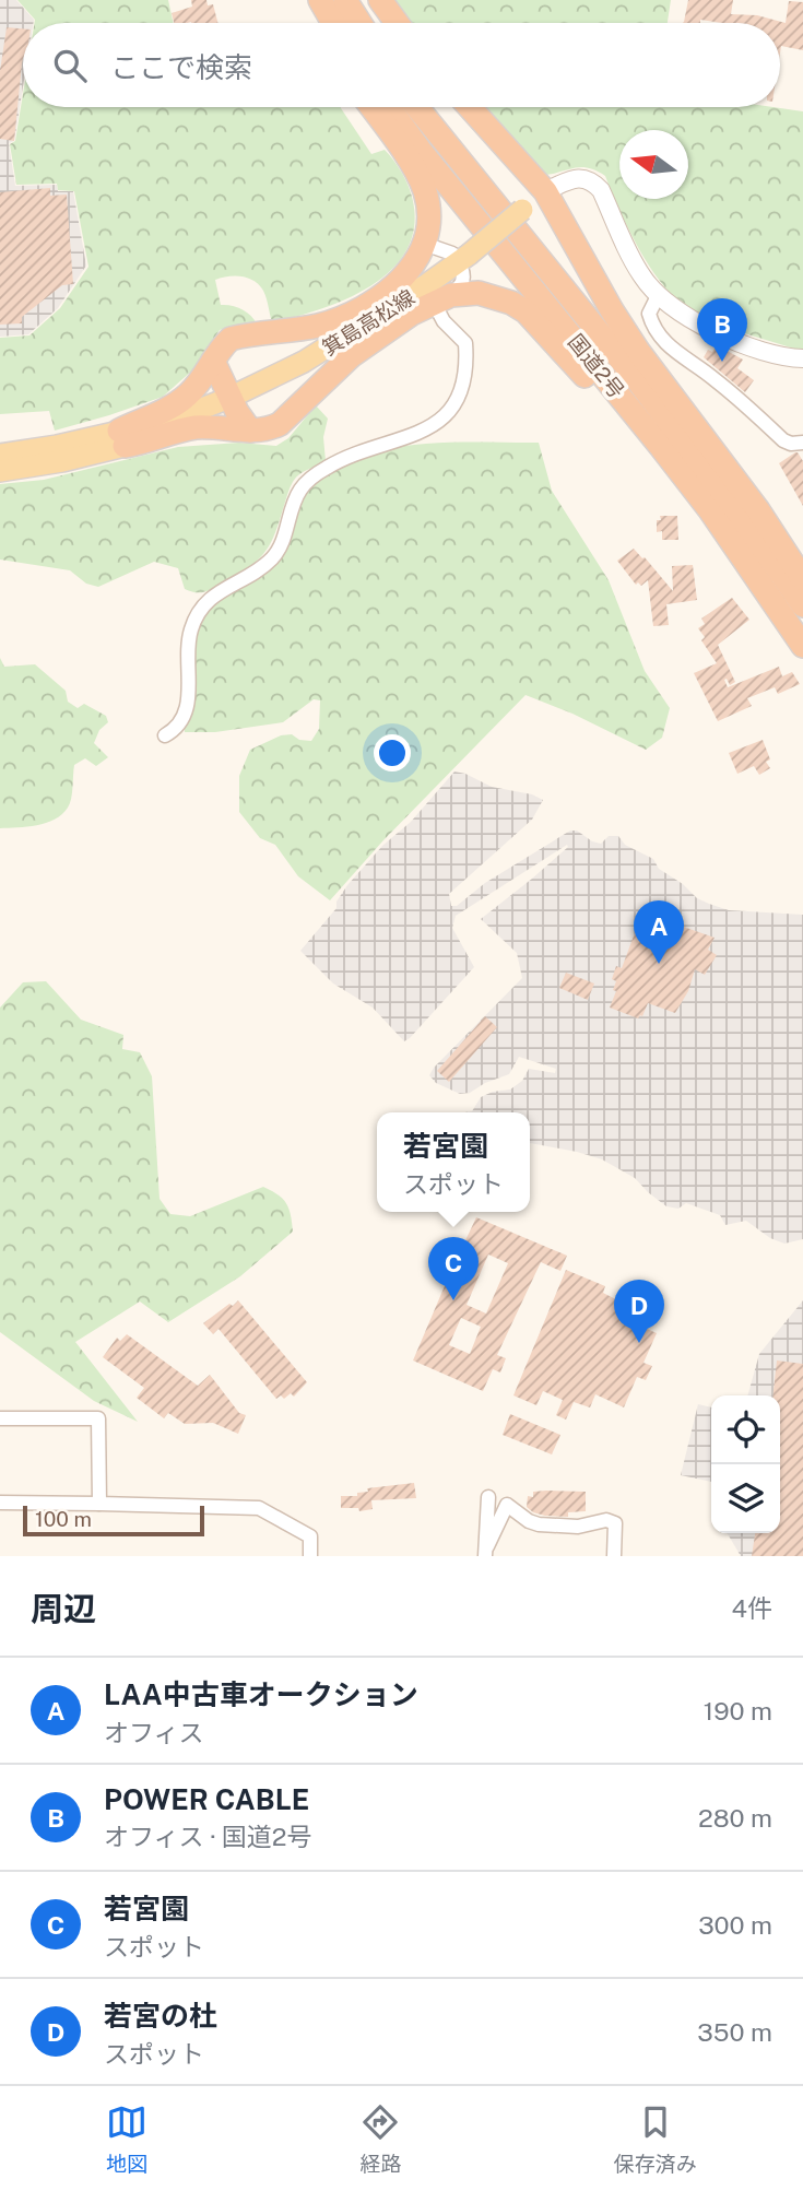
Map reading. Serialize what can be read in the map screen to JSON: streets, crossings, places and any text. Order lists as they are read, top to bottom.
{
  "streets": {
    "highway": ["国道2号"],
    "main road": ["箕島高松線"]
  },
  "scale_bar": "100 m",
  "north": "left",
  "page": {
    "search": "ここで検索",
    "pins": [
      "B",
      "A",
      "C",
      "D"
    ],
    "popup": ["若宮園", "スポット"],
    "scale": "100 m",
    "heading": ["周辺", "4件"],
    "list": [
      {
        "mark": "A",
        "name": "LAA中古車オークション",
        "note": "オフィス",
        "value": "190 m"
      },
      {
        "mark": "B",
        "name": "POWER CABLE",
        "note": "オフィス · 国道2号",
        "value": "280 m"
      },
      {
        "mark": "C",
        "name": "若宮園",
        "note": "スポット",
        "value": "300 m"
      },
      {
        "mark": "D",
        "name": "若宮の杜",
        "note": "スポット",
        "value": "350 m"
      }
    ],
    "nav": ["地図", "経路", "保存済み"]
  }
}
